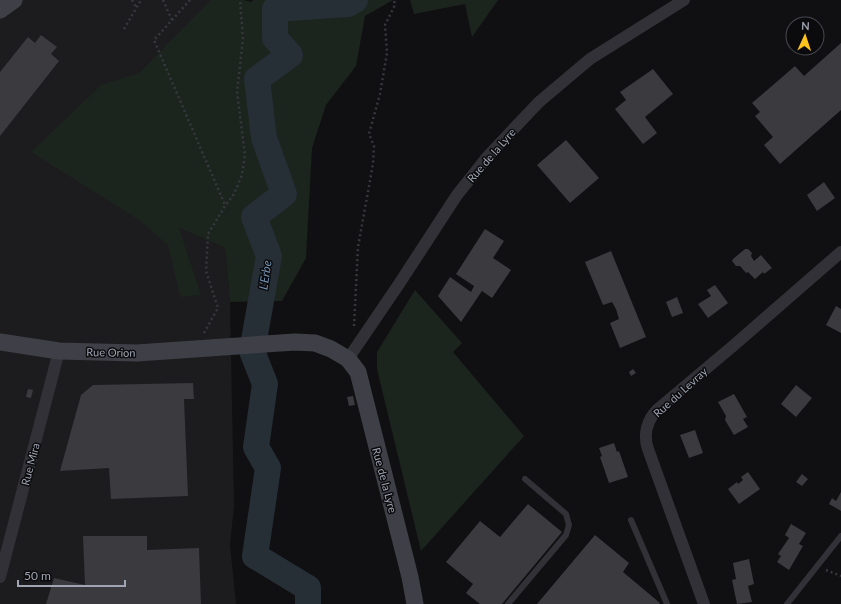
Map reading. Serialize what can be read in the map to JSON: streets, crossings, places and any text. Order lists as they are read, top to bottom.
{
  "streets": {
    "street": [
      "Rue de la Lyre",
      "Rue Orion",
      "Rue du Levray",
      "Rue Mira"
    ]
  },
  "crossings": [
    ["Rue de la Lyre", "Rue Orion"],
    ["Rue Orion", "Rue Mira"]
  ],
  "water": ["L'Erbe"],
  "scale_bar": "50 m",
  "north": "top"
}
